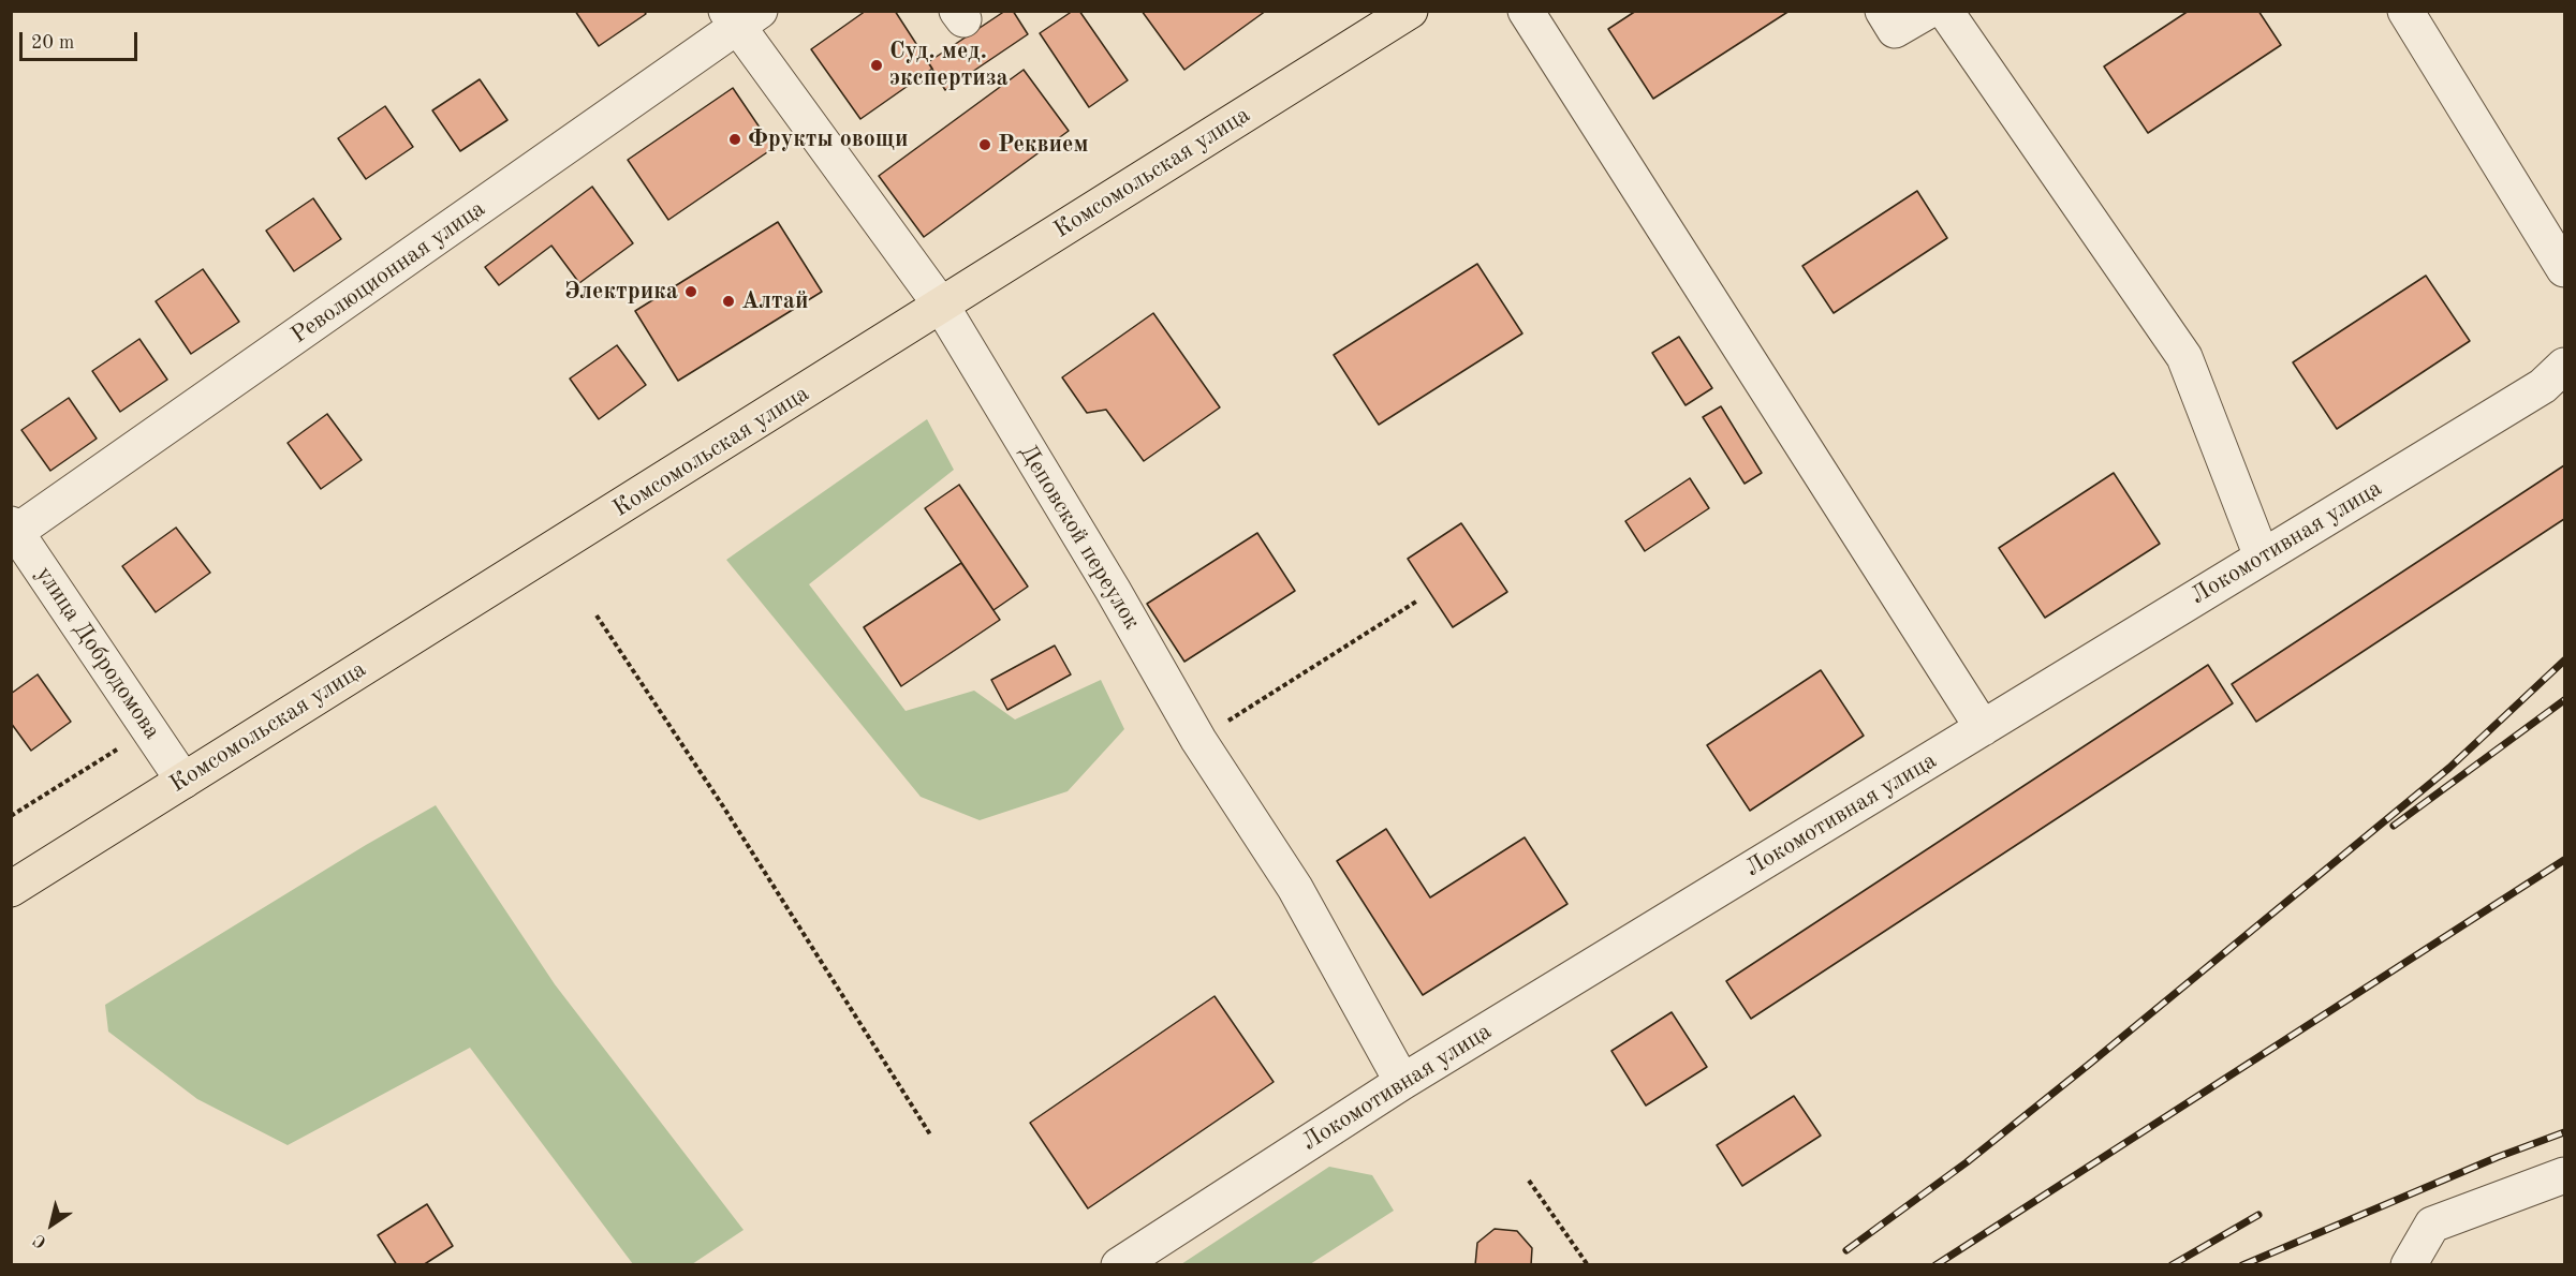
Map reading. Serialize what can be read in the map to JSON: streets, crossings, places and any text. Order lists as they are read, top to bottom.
{
  "streets": {
    "main road": ["Комсомольская улица"],
    "street": [
      "Революционная улица",
      "Деповской переулок",
      "Локомотивная улица",
      "улица Добродомова"
    ]
  },
  "crossings": [
    ["Комсомольская улица", "Деповской переулок"],
    ["Комсомольская улица", "улица Добродомова"],
    ["Революционная улица", "Деповской переулок"],
    ["Революционная улица", "улица Добродомова"],
    ["Деповской переулок", "Локомотивная улица"]
  ],
  "places": [
    "Суд. мед. экспертиза",
    "Фрукты овощи",
    "Реквием",
    "Электрика",
    "Алтай"
  ],
  "scale_bar": "20 m",
  "north": "bottom left"
}
